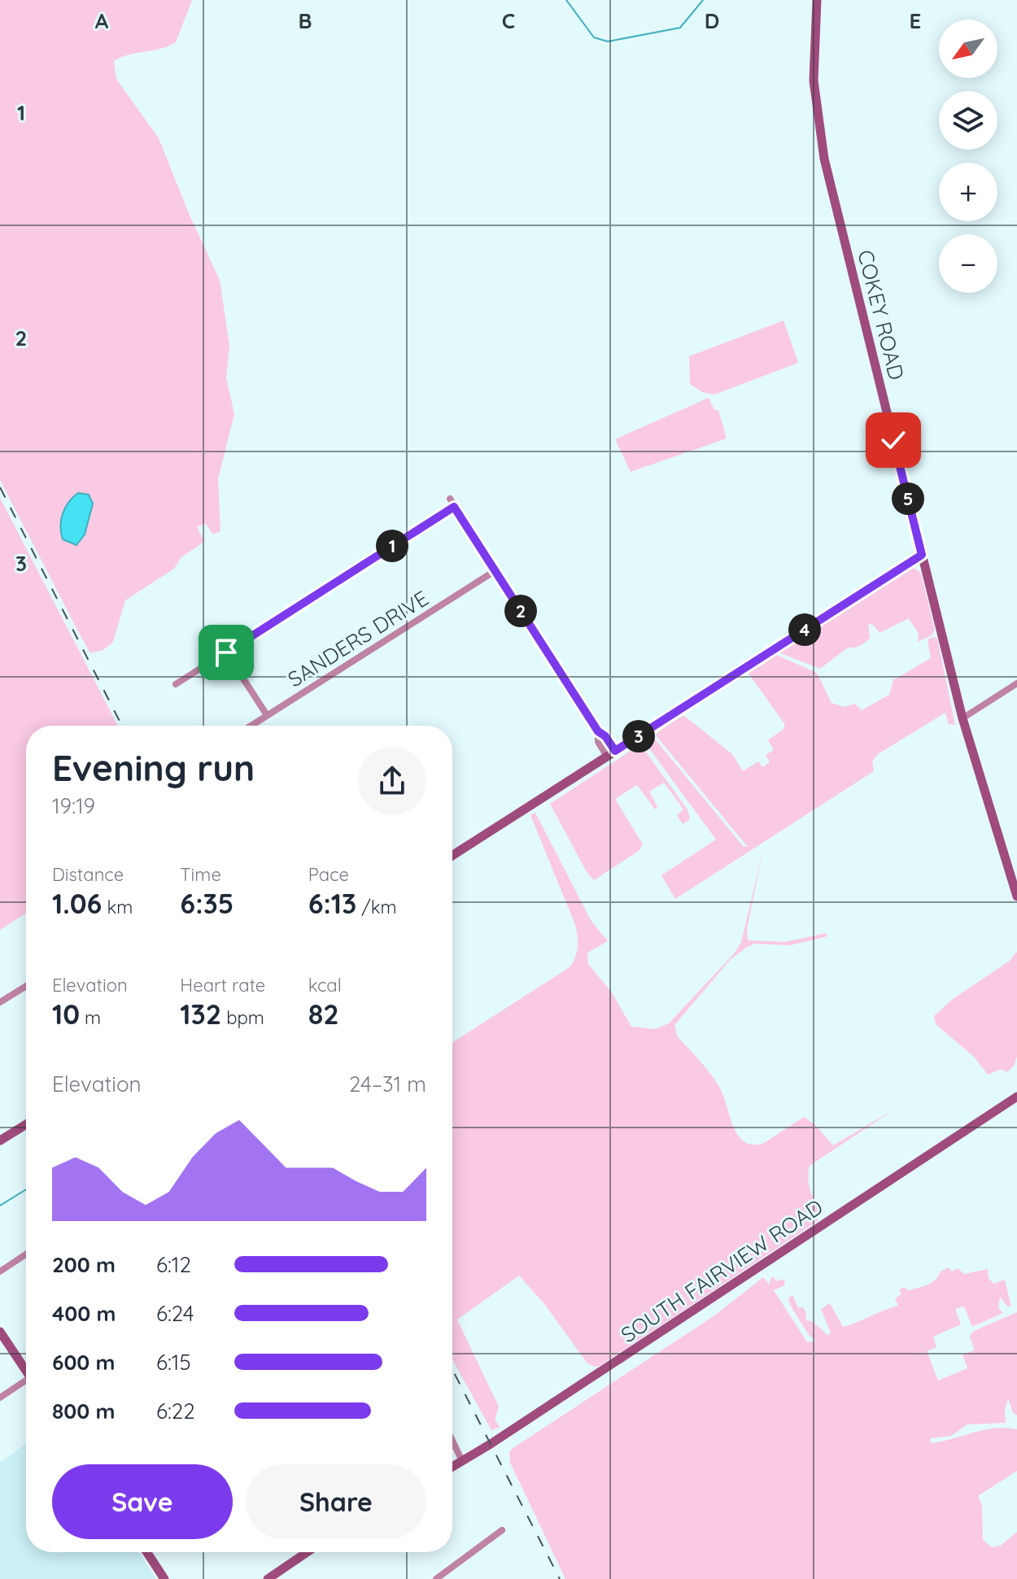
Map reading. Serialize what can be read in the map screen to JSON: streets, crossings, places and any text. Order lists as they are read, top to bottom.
{
  "streets": {
    "main road": ["COKEY ROAD", "SOUTH FAIRVIEW ROAD"],
    "street": ["SANDERS DRIVE"]
  },
  "north": "bottom left",
  "page": {
    "map_buttons": ["+", "−"],
    "pins": [
      "5",
      "1",
      "2",
      "4",
      "3"
    ],
    "heading": ["Evening run", "19:19"],
    "stats": [
      ["Distance", "1.06 km"],
      ["Time", "6:35"],
      ["Pace", "6:13 /km"],
      ["Elevation", "10 m"],
      ["Heart rate", "132 bpm"],
      ["kcal", "82"]
    ],
    "chart": ["Elevation", "24–31 m"],
    "list": [
      {
        "name": "200 m",
        "note": "6:12"
      },
      {
        "name": "400 m",
        "note": "6:24"
      },
      {
        "name": "600 m",
        "note": "6:15"
      },
      {
        "name": "800 m",
        "note": "6:22"
      }
    ],
    "buttons": ["Save", "Share"]
  },
  "grid": {
    "columns": [
      "A",
      "B",
      "C",
      "D",
      "E"
    ],
    "rows": ["1", "2", "3"]
  }
}
